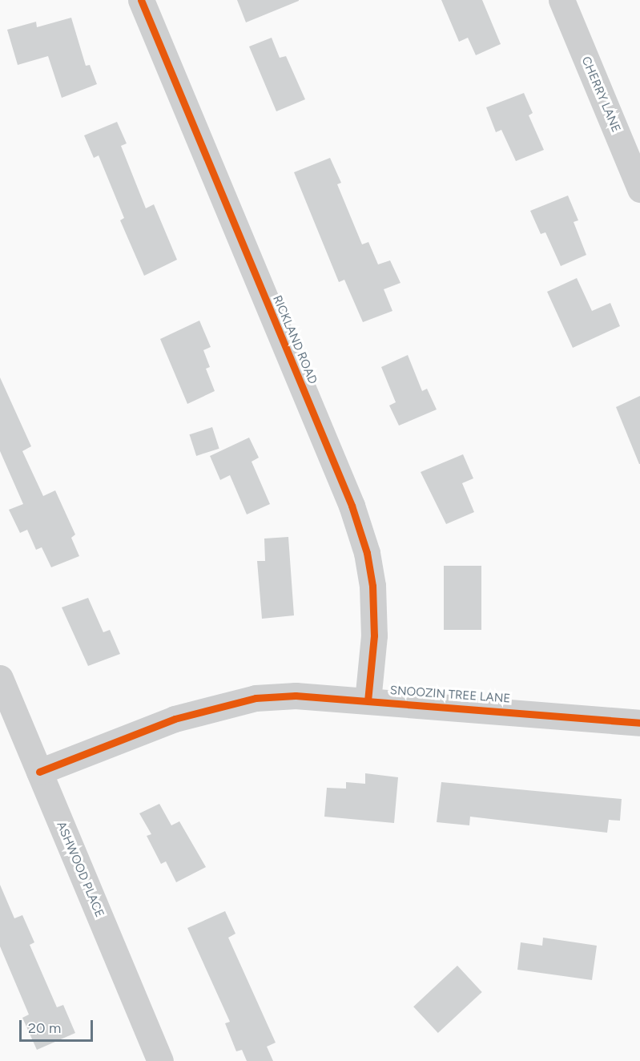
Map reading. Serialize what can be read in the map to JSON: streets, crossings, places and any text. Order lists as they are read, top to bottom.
{
  "streets": {
    "street": [
      "CHERRY LANE",
      "RICKLAND ROAD",
      "SNOOZIN TREE LANE",
      "ASHWOOD PLACE"
    ]
  },
  "crossings": [
    ["RICKLAND ROAD", "SNOOZIN TREE LANE"],
    ["SNOOZIN TREE LANE", "ASHWOOD PLACE"]
  ],
  "scale_bar": "20 m"
}
